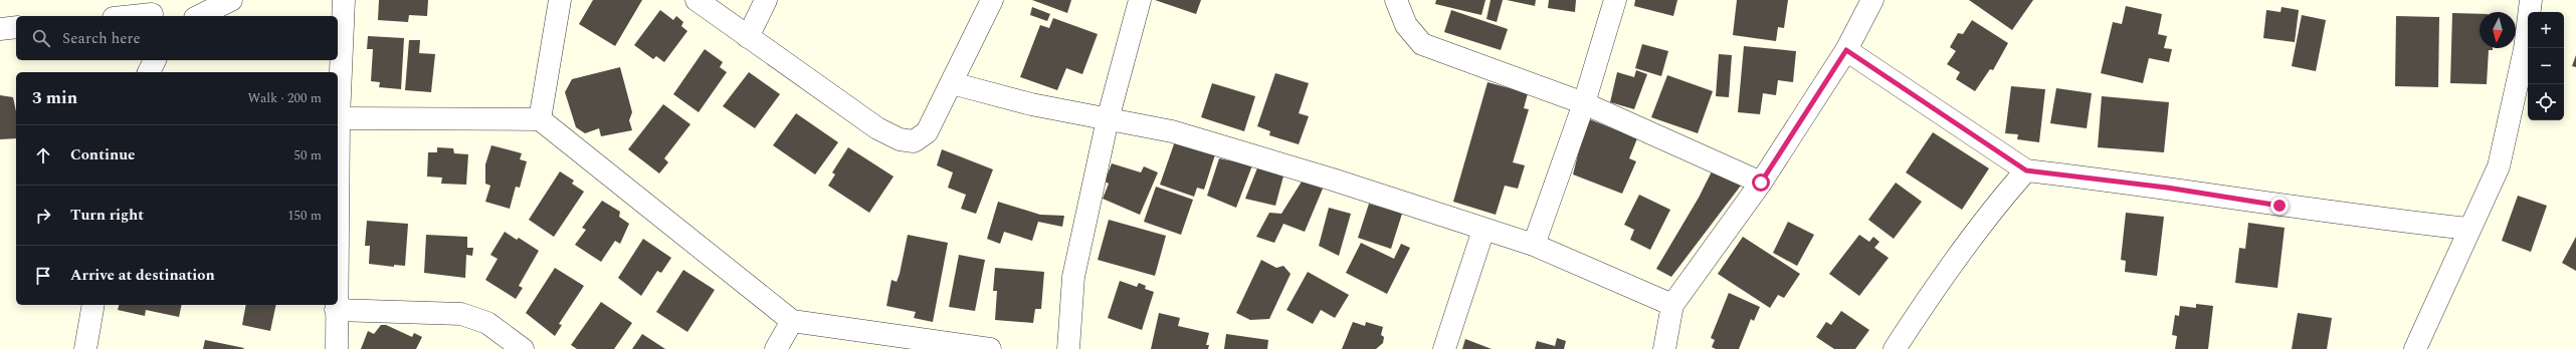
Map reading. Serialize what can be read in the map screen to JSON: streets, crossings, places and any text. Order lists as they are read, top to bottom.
{
  "north": "bottom",
  "page": {
    "map_buttons": ["+", "−"],
    "search": "Search here",
    "heading": ["3 min", "Walk · 200 m"],
    "list": [
      ["Continue", "50 m"],
      ["Turn right", "150 m"],
      "Arrive at destination"
    ]
  }
}
